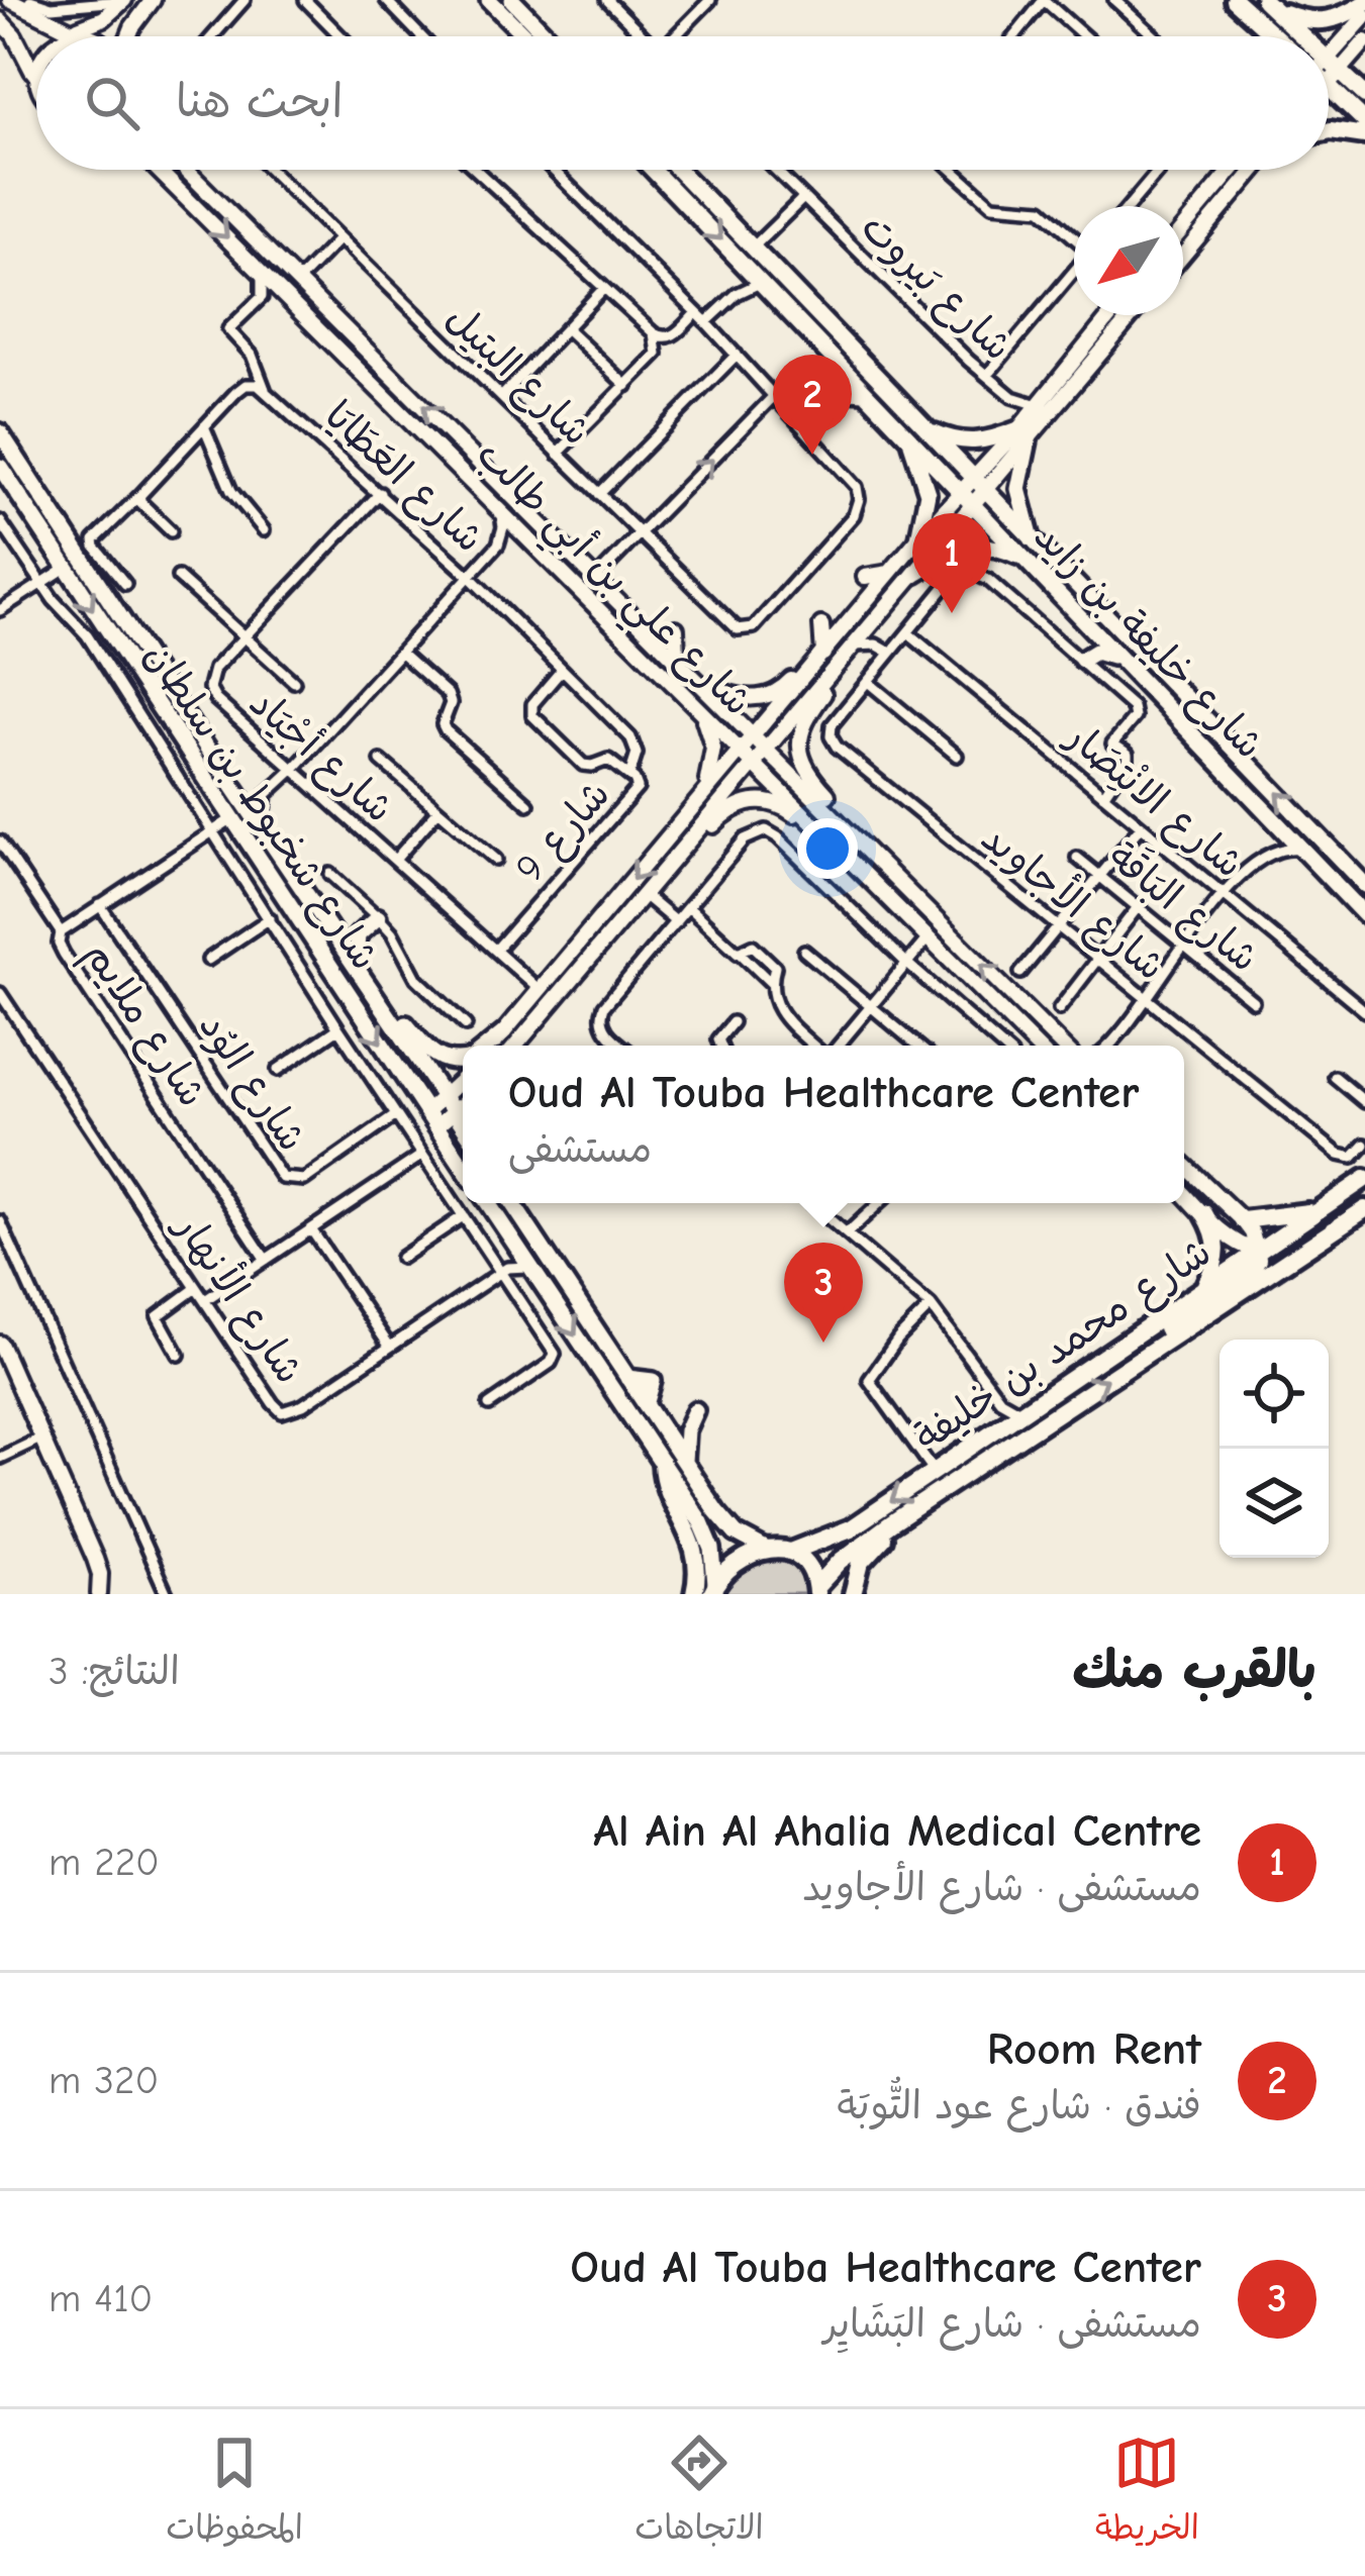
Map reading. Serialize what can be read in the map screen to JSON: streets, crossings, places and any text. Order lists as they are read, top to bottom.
{
  "streets": {
    "highway": ["شارع محمد بن خليفة"],
    "main road": ["شارع علي بن أبي طالب", "شارع خليفة بن زايد", "شارع شخبوط بن سلطان"],
    "street": [
      "شارع بَيروت",
      "شارع البتيل",
      "شارع العَطَايَا",
      "شارع أجْيَاد",
      "شارع الانْتِصَار",
      "شارع 9",
      "شارع الأجاويد",
      "شارع البَاقَة",
      "شارع ملايم",
      "شارع الوُد",
      "شارع الأنهار"
    ]
  },
  "crossings": [
    ["شارع العَطَايَا", "شارع علي بن أبي طالب"],
    ["شارع العَطَايَا", "شارع أجْيَاد"],
    ["شارع العَطَايَا", "شارع 9"],
    ["شارع أجْيَاد", "شارع 9"],
    ["شارع الانْتِصَار", "شارع الأجاويد"],
    ["شارع شخبوط بن سلطان", "شارع ملايم"],
    ["شارع ملايم", "شارع الوُد"]
  ],
  "north": "bottom left",
  "page": {
    "search": "ابحث هنا",
    "pins": ["2", "1", "3"],
    "popup": ["Oud Al Touba Healthcare Center", "مستشفى"],
    "heading": ["بالقرب منك", "النتائج: 3"],
    "list": [
      {
        "mark": "1",
        "name": "Al Ain Al Ahalia Medical Centre",
        "note": "مستشفى · شارع الأجاويد",
        "value": "220 m"
      },
      {
        "mark": "2",
        "name": "Room Rent",
        "note": "فندق · شارع عود التُّوبَة",
        "value": "320 m"
      },
      {
        "mark": "3",
        "name": "Oud Al Touba Healthcare Center",
        "note": "مستشفى · شارع البَشَايِر",
        "value": "410 m"
      }
    ],
    "nav": ["الخريطة", "الاتجاهات", "المحفوظات"]
  }
}
